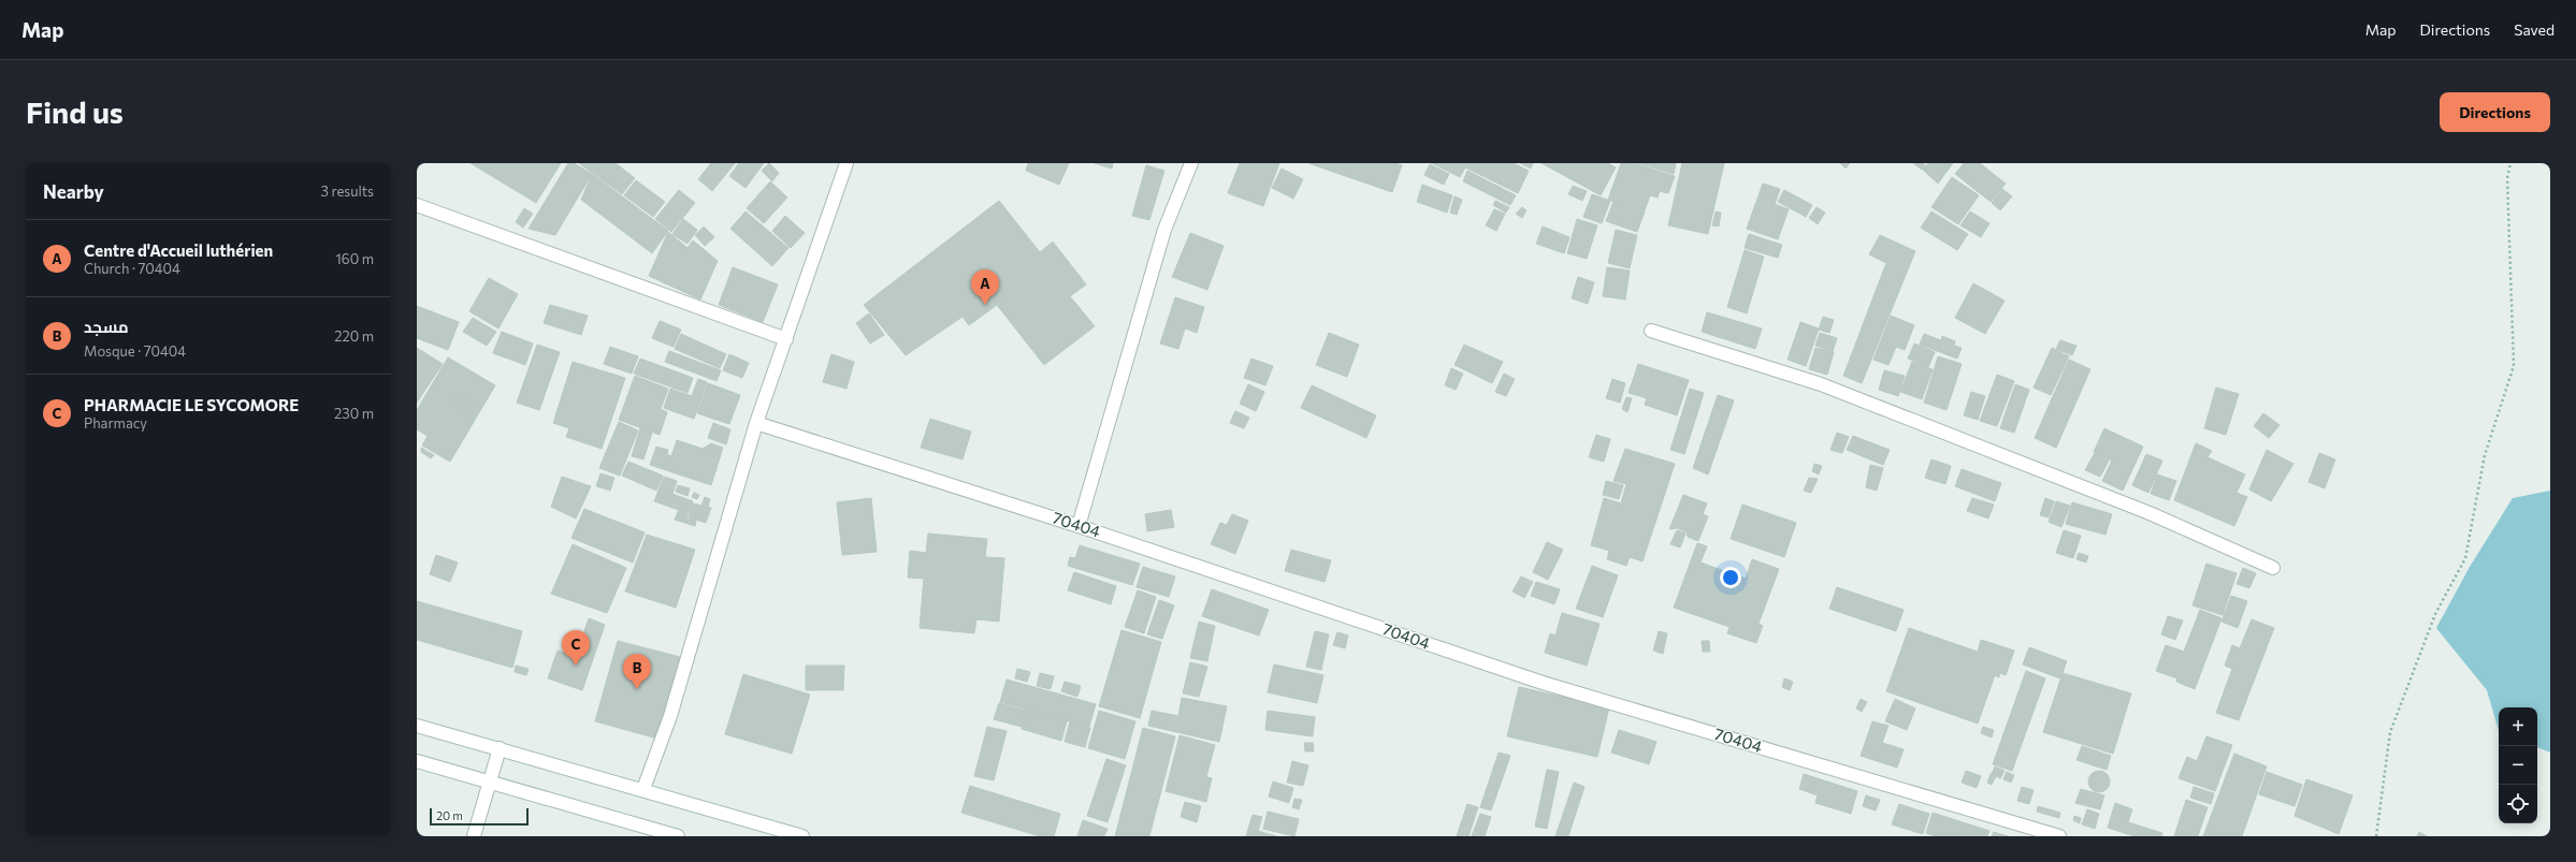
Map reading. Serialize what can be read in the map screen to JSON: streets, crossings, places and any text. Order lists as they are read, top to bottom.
{
  "streets": {
    "street": ["70404"]
  },
  "scale_bar": "20 m",
  "page": {
    "header": "Map",
    "nav": ["Map", "Directions", "Saved"],
    "buttons": "Directions",
    "title": "Find us",
    "heading": ["Nearby", "3 results"],
    "list": [
      {
        "mark": "A",
        "name": "Centre d'Accueil luthérien",
        "note": "Church · 70404",
        "value": "160 m"
      },
      {
        "mark": "B",
        "name": "مسجد",
        "note": "Mosque · 70404",
        "value": "220 m"
      },
      {
        "mark": "C",
        "name": "PHARMACIE LE SYCOMORE",
        "note": "Pharmacy",
        "value": "230 m"
      }
    ],
    "pins": ["A", "C", "B"],
    "map_buttons": ["+", "−"],
    "scale": "20 m"
  }
}
